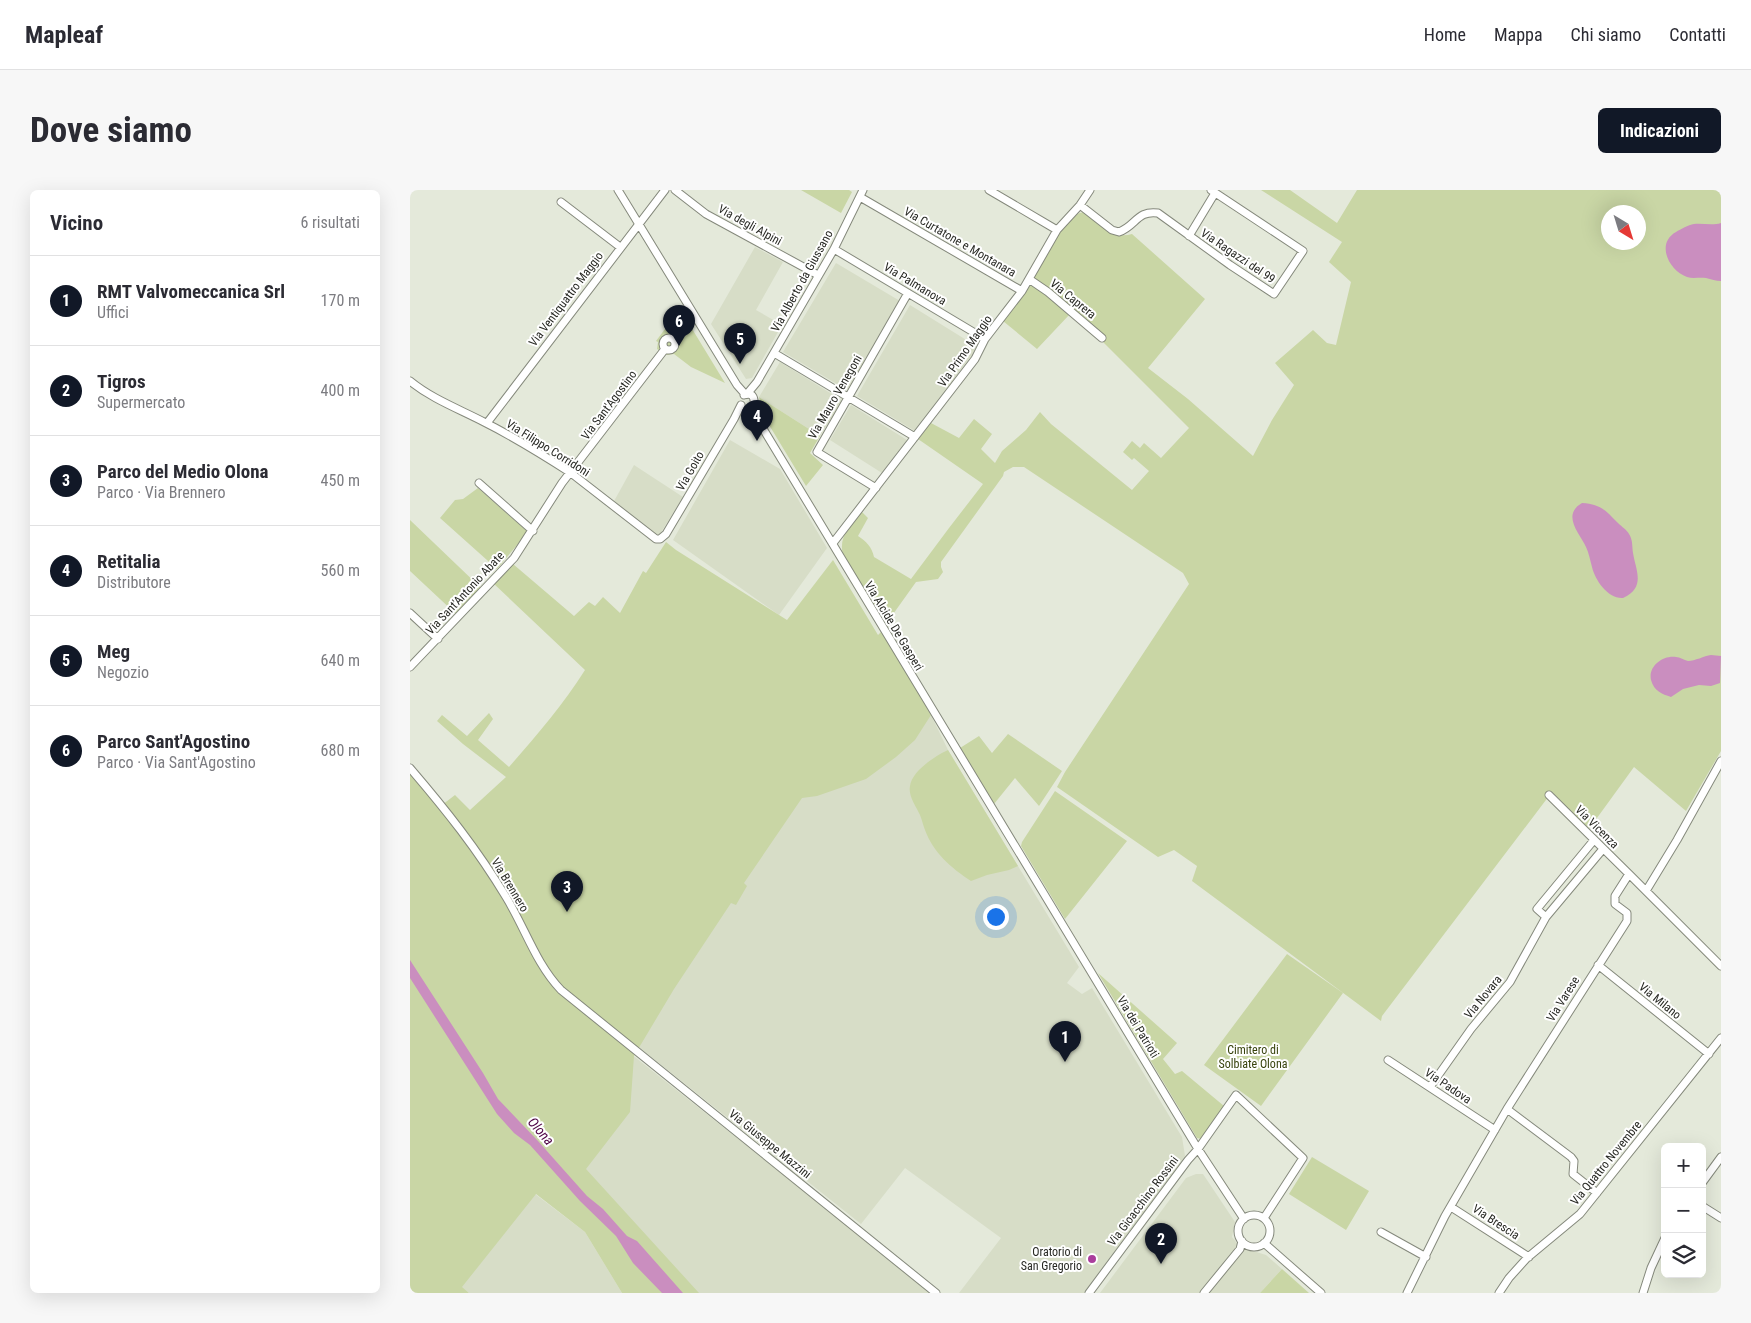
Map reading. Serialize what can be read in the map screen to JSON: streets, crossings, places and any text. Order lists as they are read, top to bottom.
{
  "streets": {
    "street": [
      "Via degli Alpini",
      "Via Curtatone e Montanara",
      "Via Ragazzi del 99",
      "Via Alberto da Giussano",
      "Via Palmanova",
      "Via Ventiquattro Maggio",
      "Via Caprera",
      "Via Primo Maggio",
      "Via Mauro Venegoni",
      "Via Sant'Agostino",
      "Via Filippo Corridoni",
      "Via Goito",
      "Via Sant'Antonio Abate",
      "Via Alcide De Gasperi",
      "Via Vicenza",
      "Via Brennero",
      "Via Novara",
      "Via Varese",
      "Via Milano",
      "Via dei Patrioti",
      "Via Padova",
      "Via Giuseppe Mazzini",
      "Via Quattro Novembre",
      "Via Gioacchino Rossini",
      "Via Brescia"
    ]
  },
  "crossings": [
    ["Via degli Alpini", "Via Alberto da Giussano"],
    ["Via Curtatone e Montanara", "Via Alberto da Giussano"],
    ["Via Curtatone e Montanara", "Via Primo Maggio"],
    ["Via Ragazzi del 99", "Via Primo Maggio"],
    ["Via Alberto da Giussano", "Via Palmanova"],
    ["Via Alberto da Giussano", "Via Goito"],
    ["Via Alberto da Giussano", "Via Alcide De Gasperi"],
    ["Via Palmanova", "Via Primo Maggio"],
    ["Via Palmanova", "Via Mauro Venegoni"],
    ["Via Ventiquattro Maggio", "Via Filippo Corridoni"],
    ["Via Ventiquattro Maggio", "Via Alcide De Gasperi"],
    ["Via Caprera", "Via Primo Maggio"],
    ["Via Primo Maggio", "Via Mauro Venegoni"],
    ["Via Primo Maggio", "Via Alcide De Gasperi"],
    ["Via Sant'Agostino", "Via Filippo Corridoni"],
    ["Via Sant'Agostino", "Via Sant'Antonio Abate"],
    ["Via Filippo Corridoni", "Via Goito"],
    ["Via Filippo Corridoni", "Via Sant'Antonio Abate"],
    ["Via Goito", "Via Alcide De Gasperi"],
    ["Via Alcide De Gasperi", "Via dei Patrioti"],
    ["Via Vicenza", "Via Novara"],
    ["Via Vicenza", "Via Varese"],
    ["Via Brennero", "Via Giuseppe Mazzini"],
    ["Via Novara", "Via Padova"],
    ["Via Varese", "Via Milano"],
    ["Via Varese", "Via Padova"],
    ["Via Varese", "Via Brescia"],
    ["Via Milano", "Via Quattro Novembre"],
    ["Via dei Patrioti", "Via Gioacchino Rossini"],
    ["Via Quattro Novembre", "Via Brescia"]
  ],
  "water": ["Olona"],
  "parks": ["Cimitero di Solbiate Olona"],
  "places": ["Oratorio di San Gregorio"],
  "north": "bottom right",
  "page": {
    "header": "Mapleaf",
    "nav": [
      "Home",
      "Mappa",
      "Chi siamo",
      "Contatti"
    ],
    "buttons": "Indicazioni",
    "title": "Dove siamo",
    "heading": ["Vicino", "6 risultati"],
    "list": [
      {
        "mark": "1",
        "name": "RMT Valvomeccanica Srl",
        "note": "Uffici",
        "value": "170 m"
      },
      {
        "mark": "2",
        "name": "Tigros",
        "note": "Supermercato",
        "value": "400 m"
      },
      {
        "mark": "3",
        "name": "Parco del Medio Olona",
        "note": "Parco · Via Brennero",
        "value": "450 m"
      },
      {
        "mark": "4",
        "name": "Retitalia",
        "note": "Distributore",
        "value": "560 m"
      },
      {
        "mark": "5",
        "name": "Meg",
        "note": "Negozio",
        "value": "640 m"
      },
      {
        "mark": "6",
        "name": "Parco Sant'Agostino",
        "note": "Parco · Via Sant'Agostino",
        "value": "680 m"
      }
    ],
    "pins": [
      "6",
      "5",
      "4",
      "3",
      "1",
      "2"
    ],
    "map_buttons": ["+", "−"]
  }
}
